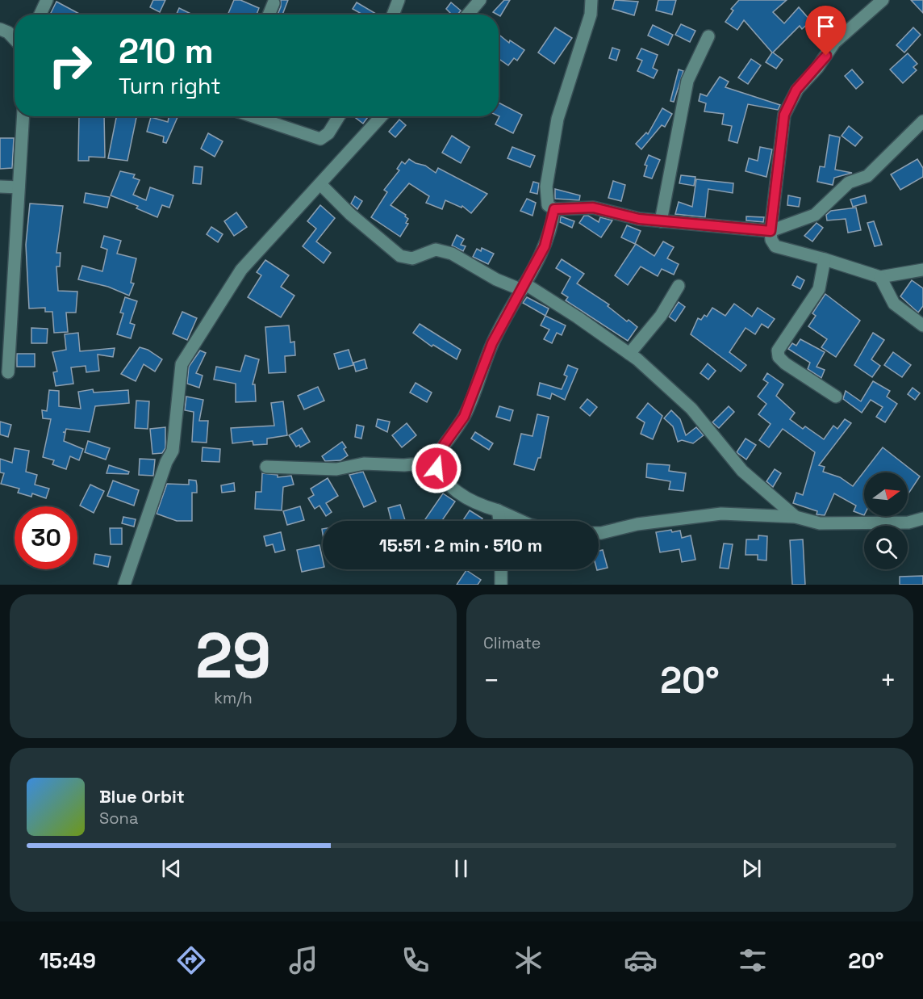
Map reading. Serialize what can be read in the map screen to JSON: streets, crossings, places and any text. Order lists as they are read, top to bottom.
{
  "north": "right",
  "page": {
    "turn": ["210 m", "Turn right"],
    "limit": "30",
    "trip": "15:51 · 2 min · 510 m",
    "tile": [
      ["29", "km/h"],
      "Climate"
    ],
    "heat": ["−", "20°", "+"],
    "song": ["Blue Orbit", "Sona"],
    "tabs": ["15:49", "20°"]
  }
}
